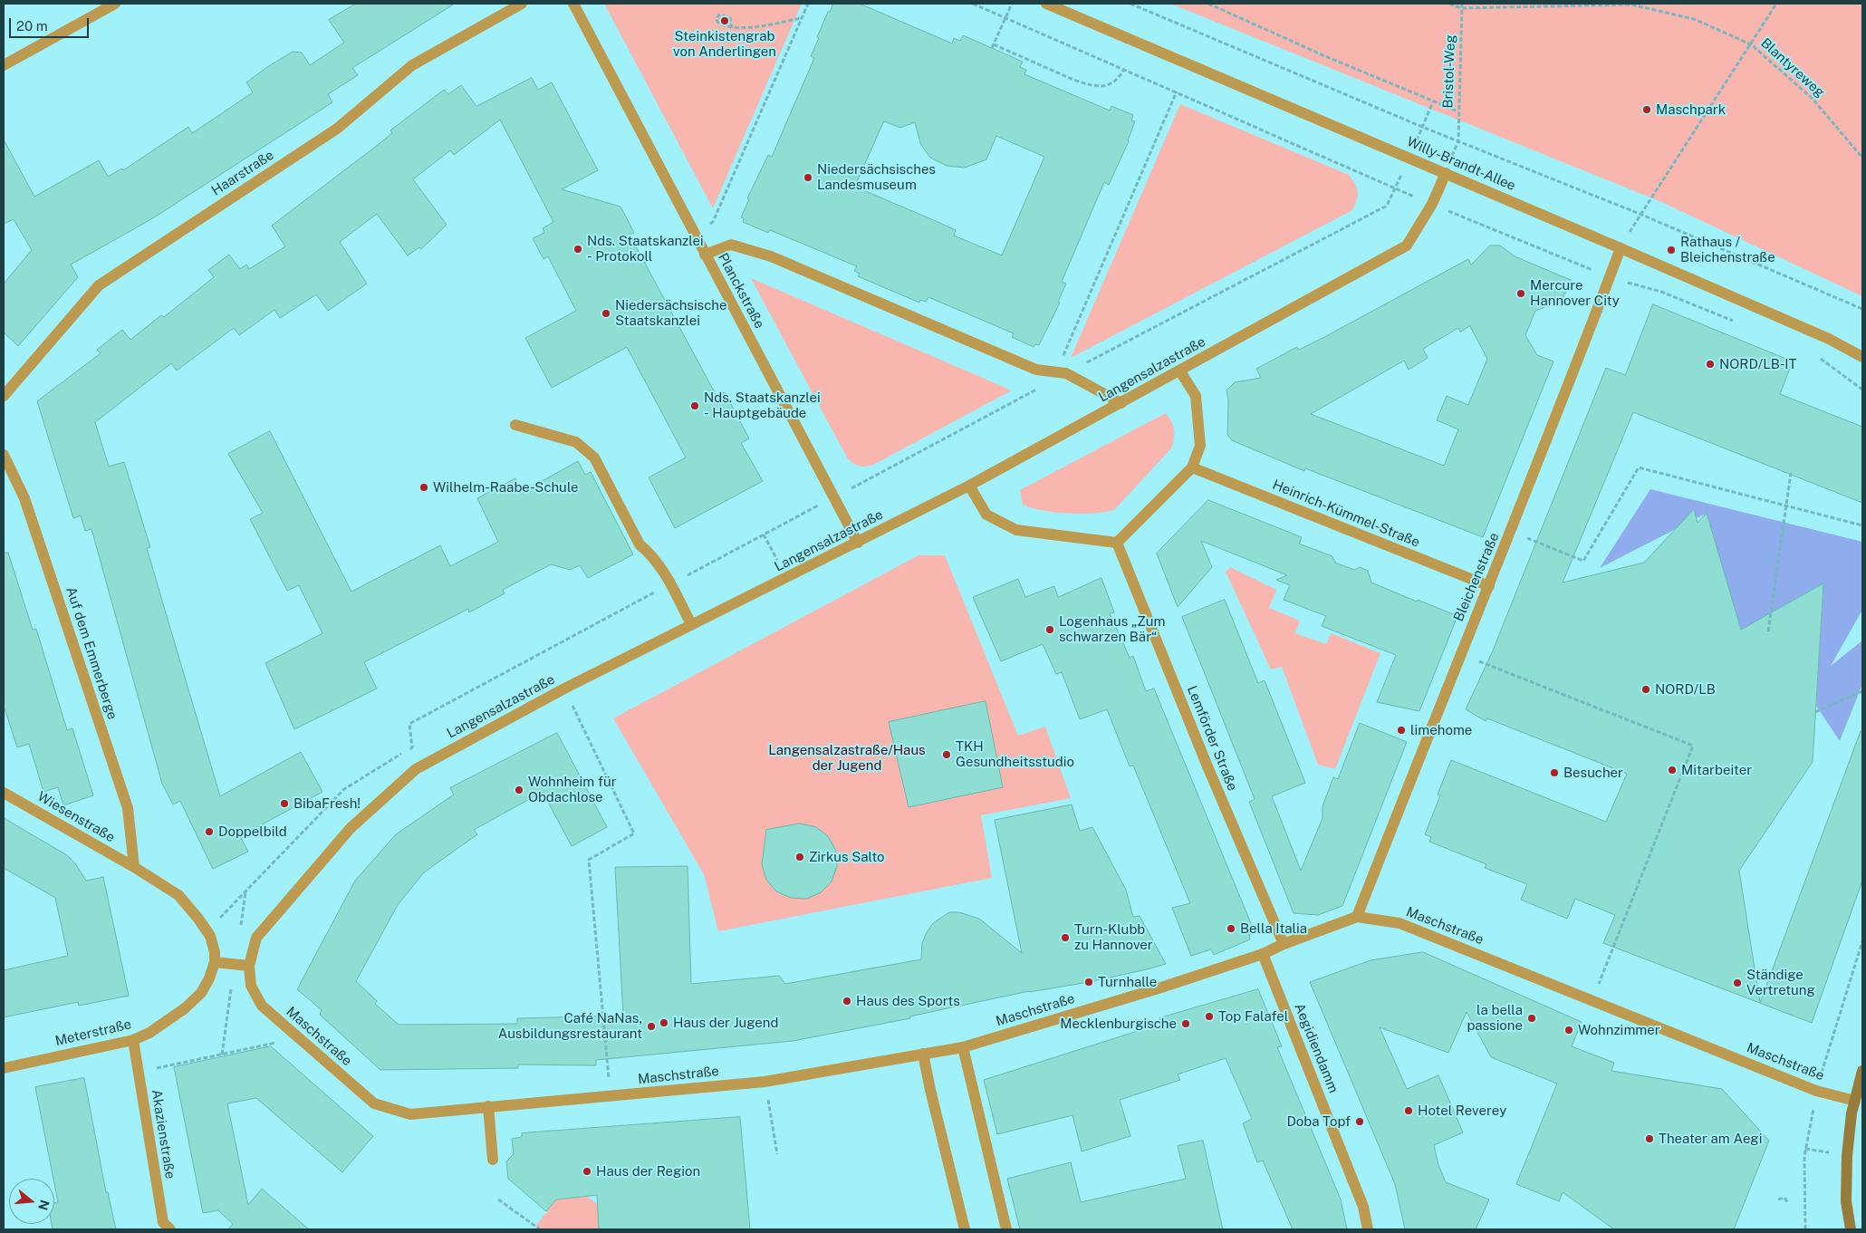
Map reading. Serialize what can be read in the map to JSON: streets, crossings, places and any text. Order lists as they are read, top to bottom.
{
  "streets": {
    "street": [
      "Willy-Brandt-Allee",
      "Haarstraße",
      "Planckstraße",
      "Langensalzastraße",
      "Heinrich-Kümmel-Straße",
      "Bleichenstraße",
      "Auf dem Emmerberge",
      "Lemförder Straße",
      "Wiesenstraße",
      "Maschstraße",
      "Meterstraße",
      "Aegidiendamm",
      "Akazienstraße"
    ],
    "path": ["Blantyreweg", "Bristol-Weg"]
  },
  "crossings": [
    ["Blantyreweg", "Bristol-Weg"],
    ["Willy-Brandt-Allee", "Langensalzastraße"],
    ["Willy-Brandt-Allee", "Bleichenstraße"],
    ["Planckstraße", "Langensalzastraße"],
    ["Langensalzastraße", "Maschstraße"],
    ["Heinrich-Kümmel-Straße", "Bleichenstraße"],
    ["Bleichenstraße", "Maschstraße"],
    ["Auf dem Emmerberge", "Wiesenstraße"],
    ["Lemförder Straße", "Maschstraße"],
    ["Maschstraße", "Aegidiendamm"],
    ["Meterstraße", "Akazienstraße"]
  ],
  "parks": ["Langensalzastraße/Haus der Jugend"],
  "places": [
    "Steinkistengrab von Anderlingen",
    "Maschpark",
    "Niedersächsisches Landesmuseum",
    "Nds. Staatskanzlei - Protokoll",
    "Rathaus / Bleichenstraße",
    "Mercure Hannover City",
    "Niedersächsische Staatskanzlei",
    "NORD/LB-IT",
    "Nds. Staatskanzlei - Hauptgebäude",
    "Wilhelm-Raabe-Schule",
    "Logenhaus „Zum schwarzen Bär“",
    "NORD/LB",
    "limehome",
    "TKH Gesundheitsstudio",
    "Mitarbeiter",
    "Besucher",
    "Wohnheim für Obdachlose",
    "BibaFresh!",
    "Doppelbild",
    "Zirkus Salto",
    "Bella Italia",
    "Turn-Klubb zu Hannover",
    "Turnhalle",
    "Ständige Vertretung",
    "Haus des Sports",
    "Top Falafel",
    "la bella passione",
    "Haus der Jugend",
    "Mecklenburgische",
    "Café NaNas, Ausbildungsrestaurant",
    "Wohnzimmer",
    "Hotel Reverey",
    "Doba Topf",
    "Theater am Aegi",
    "Haus der Region"
  ],
  "scale_bar": "20 m",
  "north": "right"
}
